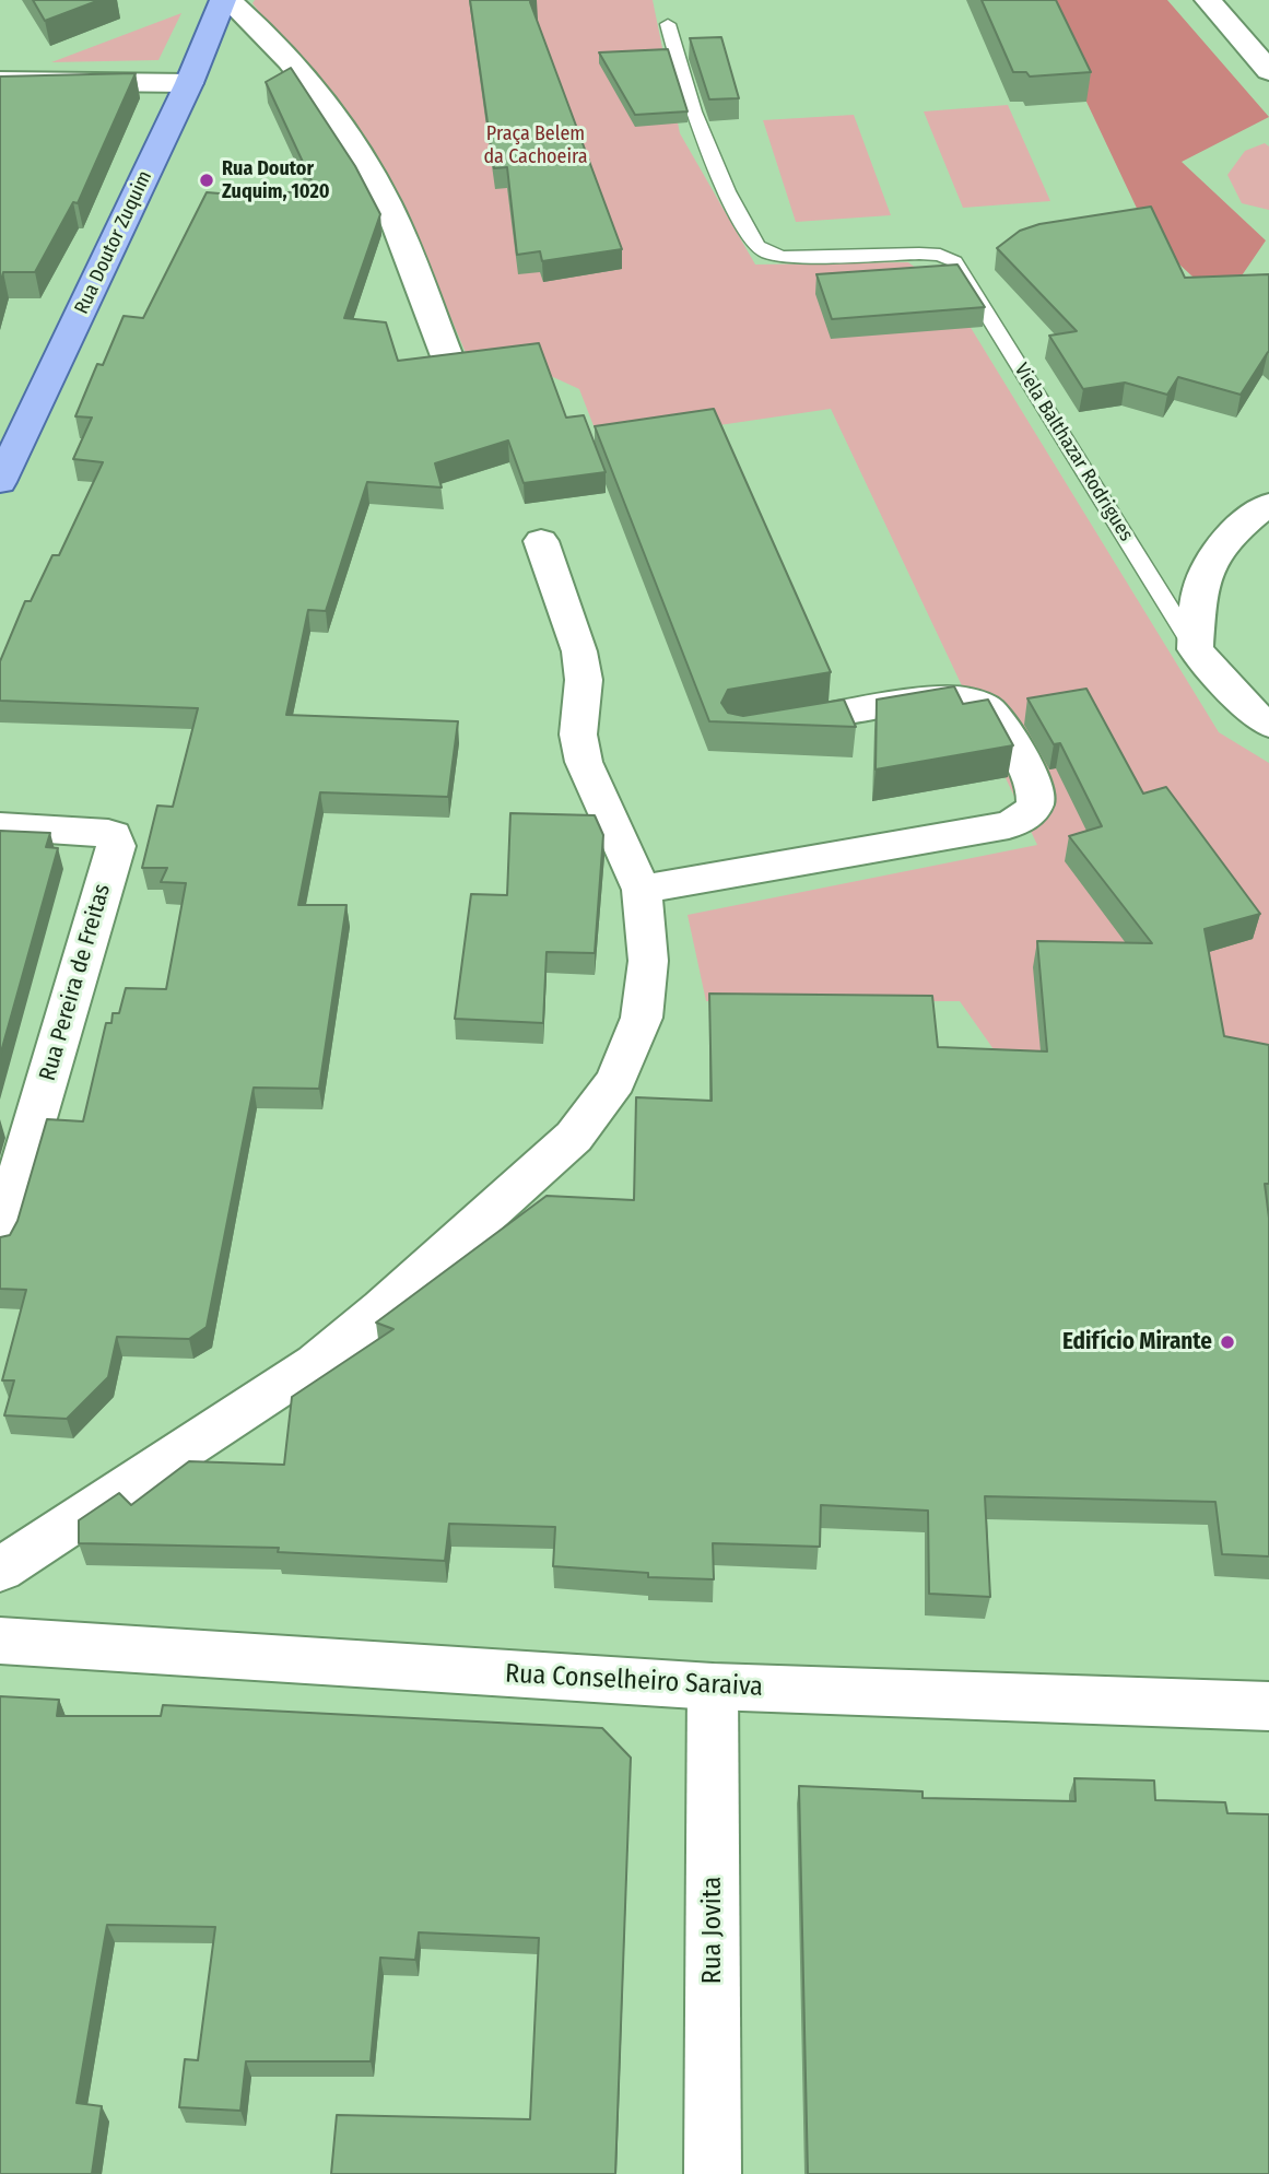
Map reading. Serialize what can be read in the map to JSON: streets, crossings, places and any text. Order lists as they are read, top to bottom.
{
  "streets": {
    "main road": ["Rua Doutor Zuquim"],
    "street": ["Rua Pereira de Freitas", "Rua Conselheiro Saraiva", "Rua Jovita"],
    "lane": ["Viela Balthazar Rodrigues"]
  },
  "crossings": [
    ["Rua Conselheiro Saraiva", "Rua Jovita"]
  ],
  "parks": ["Praça Belem da Cachoeira"],
  "places": ["Rua Doutor Zuquim, 1020", "Edifício Mirante"]
}
